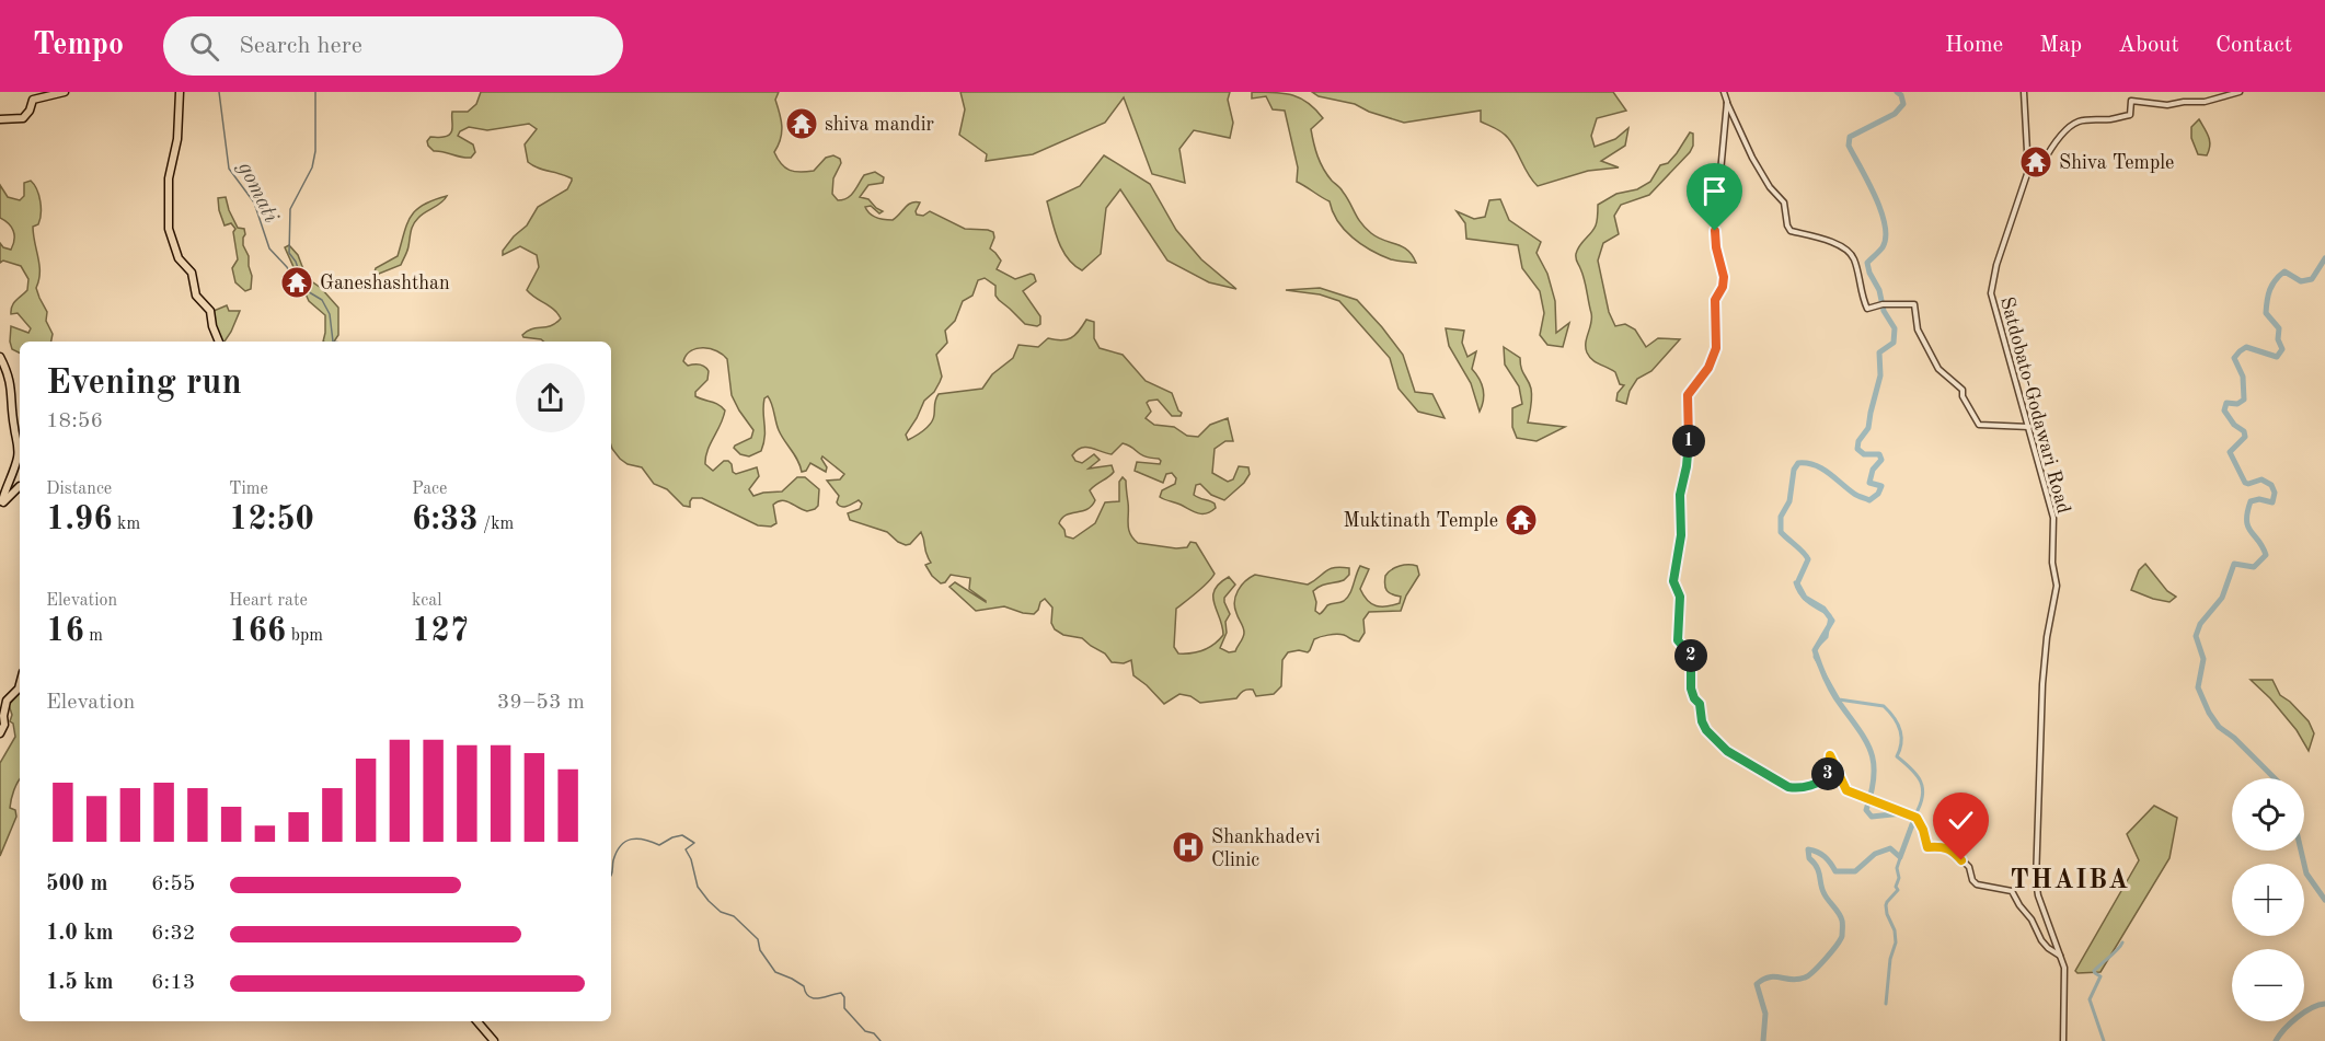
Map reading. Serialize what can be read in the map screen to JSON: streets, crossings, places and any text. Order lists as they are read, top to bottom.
{
  "streets": {
    "street": ["Satdobato-Godawari Road"]
  },
  "districts": ["THAIBA"],
  "water": ["gomati"],
  "places": {
    "temple": [
      "shiva mandir",
      "Shiva Temple",
      "Ganeshashthan",
      "Muktinath Temple"
    ],
    "hospital": ["Shankhadevi Clinic"]
  },
  "page": {
    "header": "Tempo",
    "search": "Search here",
    "nav": [
      "Home",
      "Map",
      "About",
      "Contact"
    ],
    "heading": ["Evening run", "18:56"],
    "pins": ["1", "2", "3"],
    "stats": [
      ["Distance", "1.96 km"],
      ["Time", "12:50"],
      ["Pace", "6:33 /km"],
      ["Elevation", "16 m"],
      ["Heart rate", "166 bpm"],
      ["kcal", "127"]
    ],
    "chart": ["Elevation", "39–53 m"],
    "map_buttons": ["+", "−"],
    "list": [
      {
        "name": "500 m",
        "note": "6:55"
      },
      {
        "name": "1.0 km",
        "note": "6:32"
      },
      {
        "name": "1.5 km",
        "note": "6:13"
      }
    ]
  }
}
